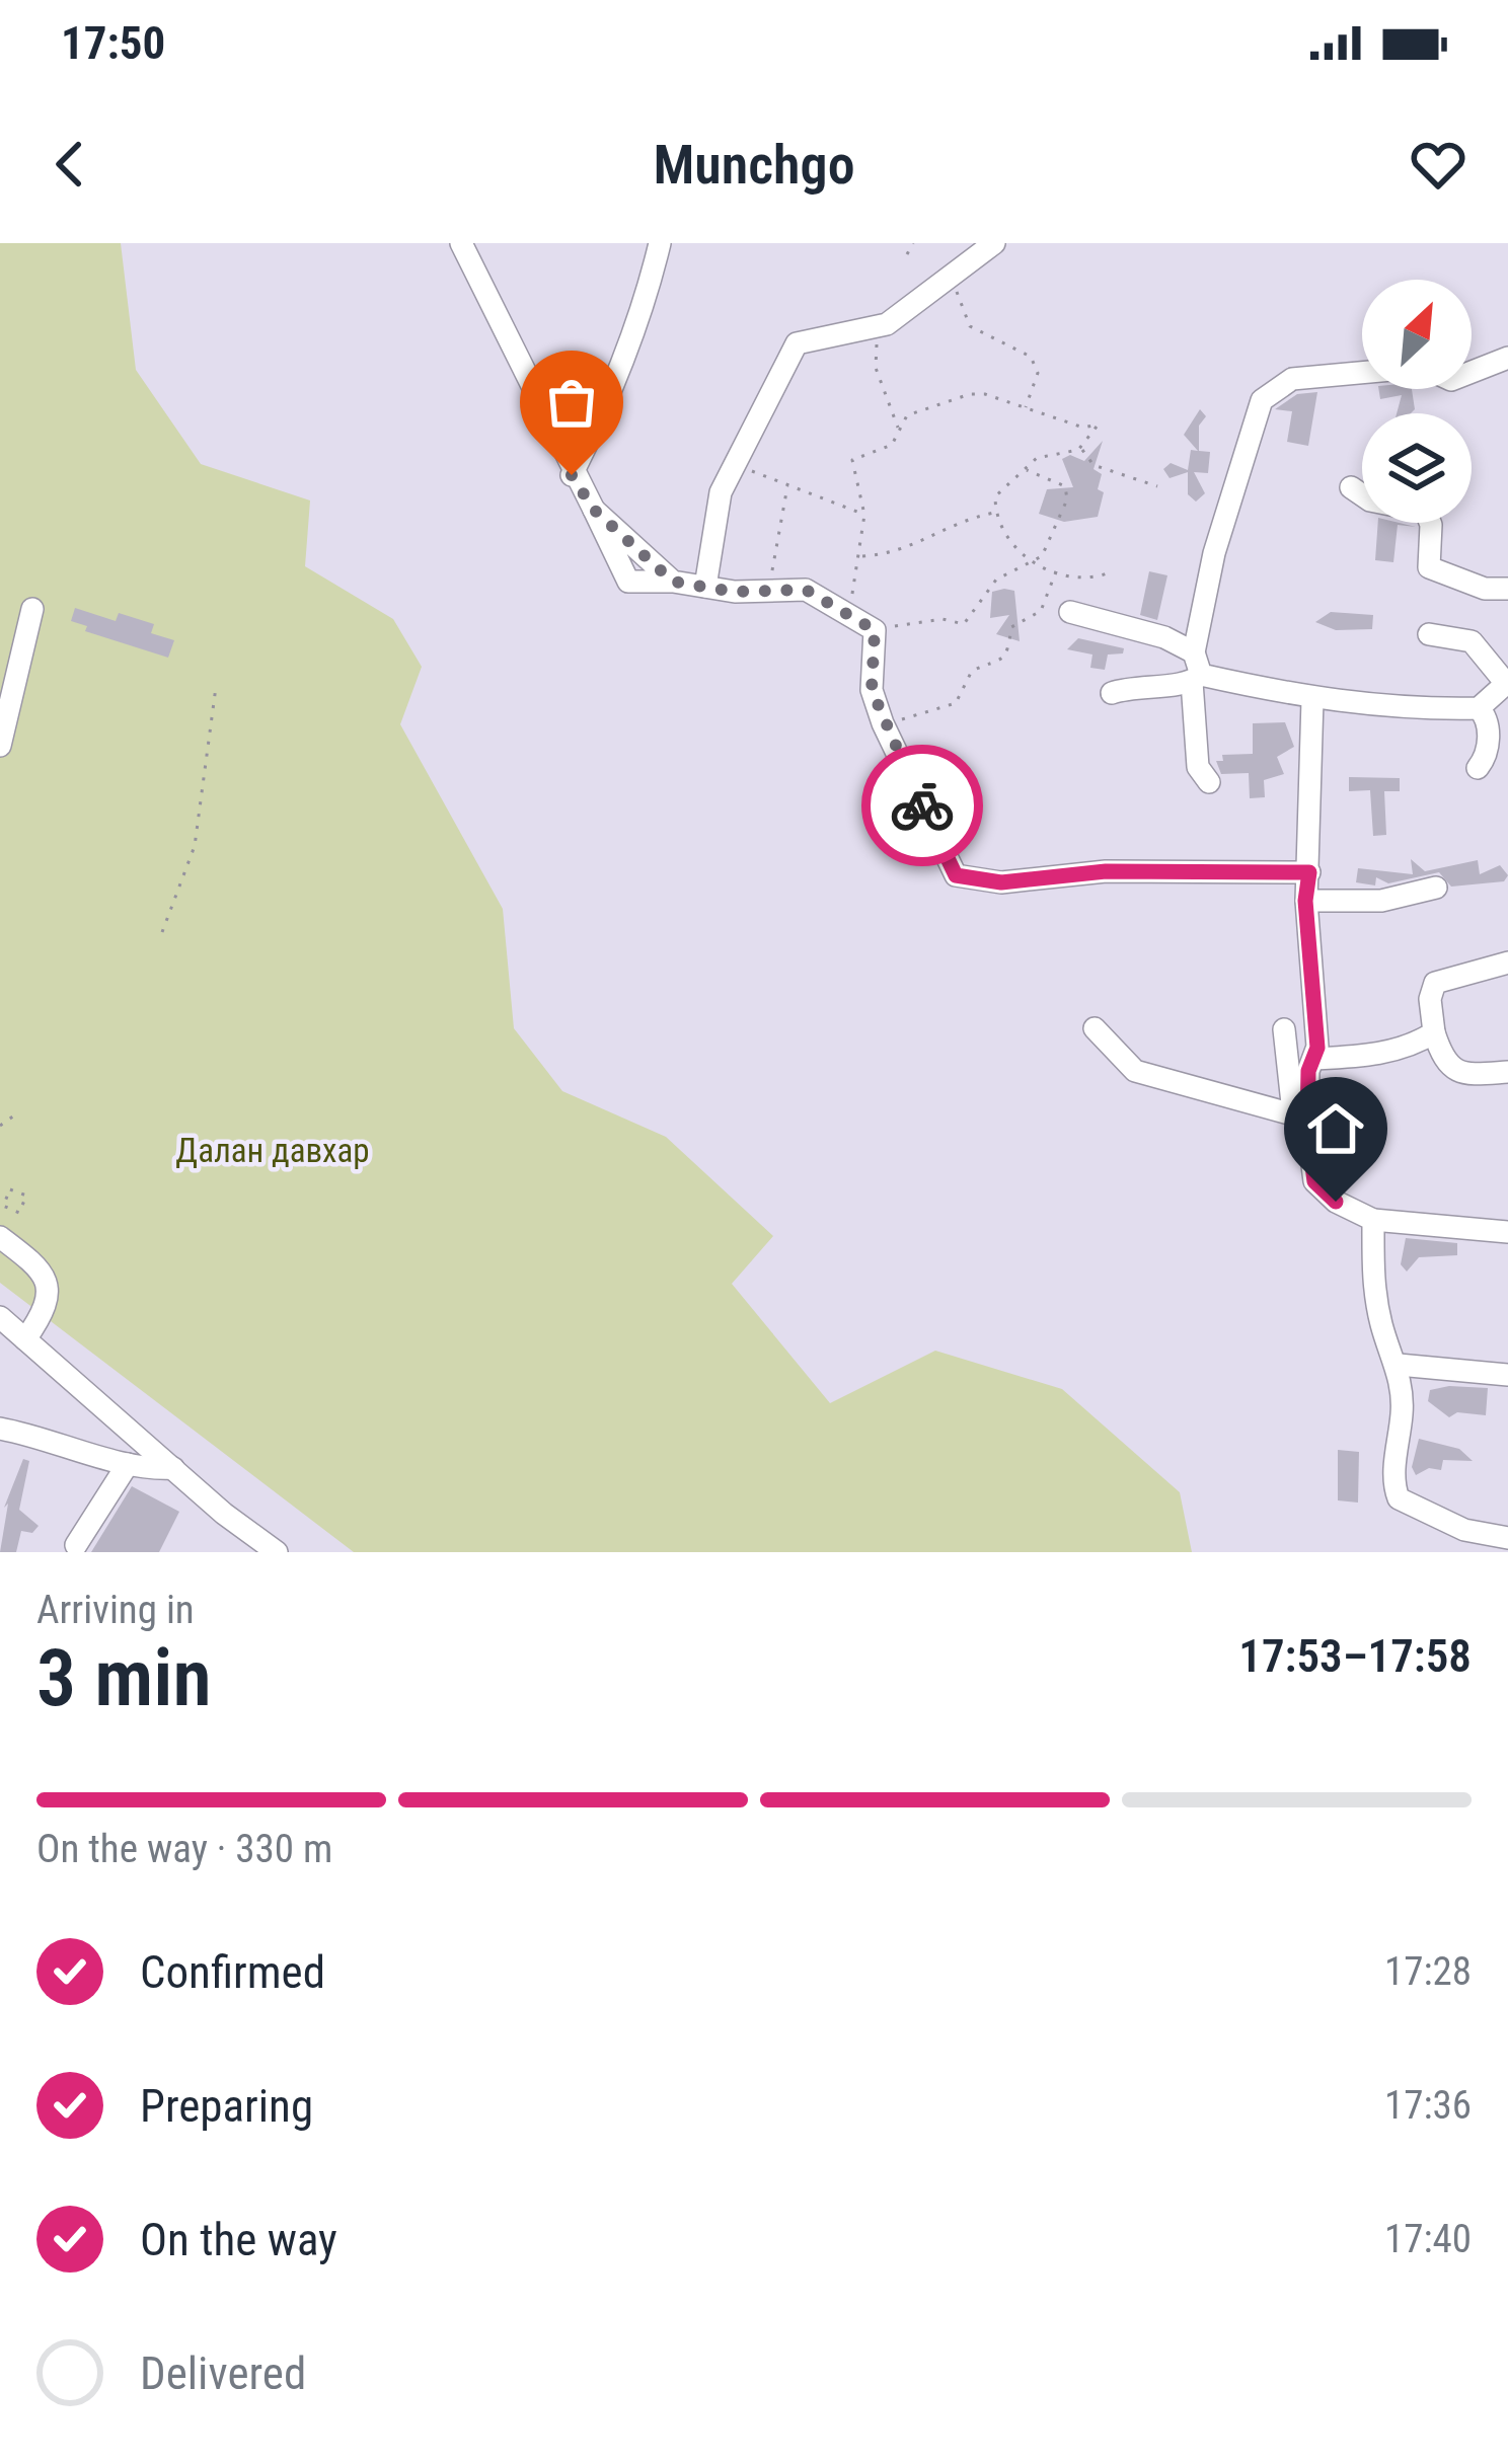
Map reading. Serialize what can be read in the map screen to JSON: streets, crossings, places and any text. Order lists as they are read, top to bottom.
{
  "parks": ["Далан давхар"],
  "north": "top right",
  "page": {
    "status": "17:50",
    "header": "Munchgo",
    "heading": ["3 min", "Arriving in", "17:53–17:58"],
    "bar": "On the way · 330 m",
    "list": [
      ["Confirmed", "17:28"],
      ["Preparing", "17:36"],
      ["On the way", "17:40"],
      "Delivered"
    ]
  }
}
